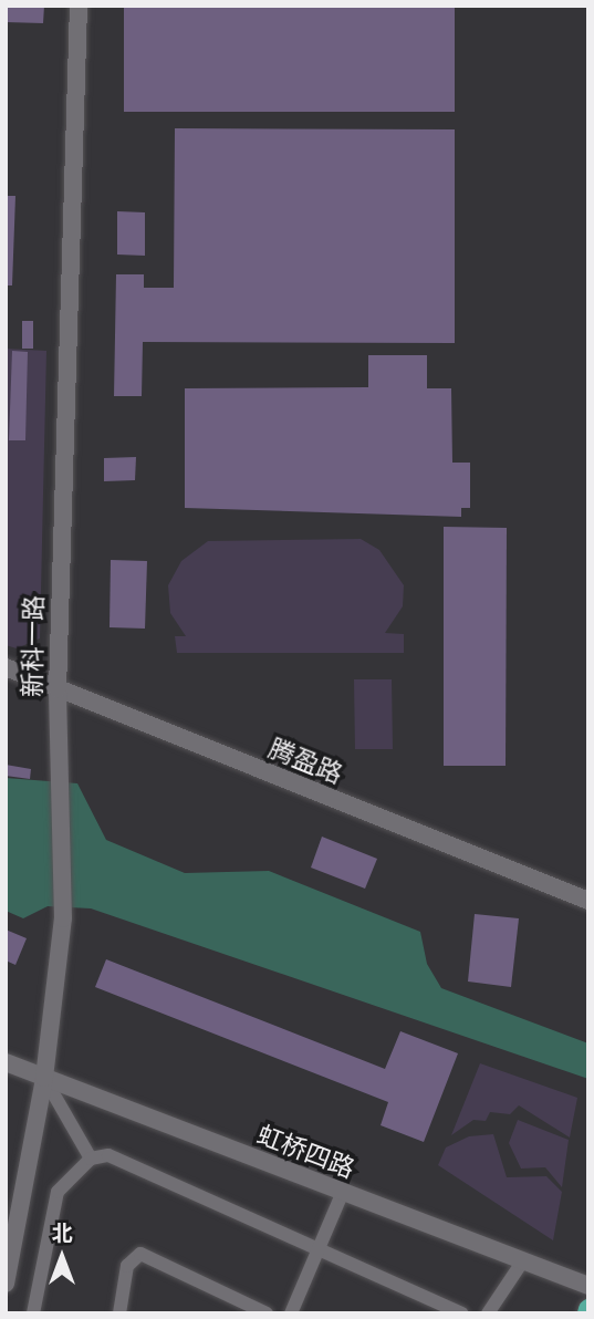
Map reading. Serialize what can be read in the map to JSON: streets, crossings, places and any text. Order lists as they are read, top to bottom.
{
  "streets": {
    "street": ["新科一路", "腾盈路", "虹桥四路"]
  },
  "crossings": [
    ["新科一路", "腾盈路"],
    ["新科一路", "虹桥四路"]
  ],
  "north": "top"
}
